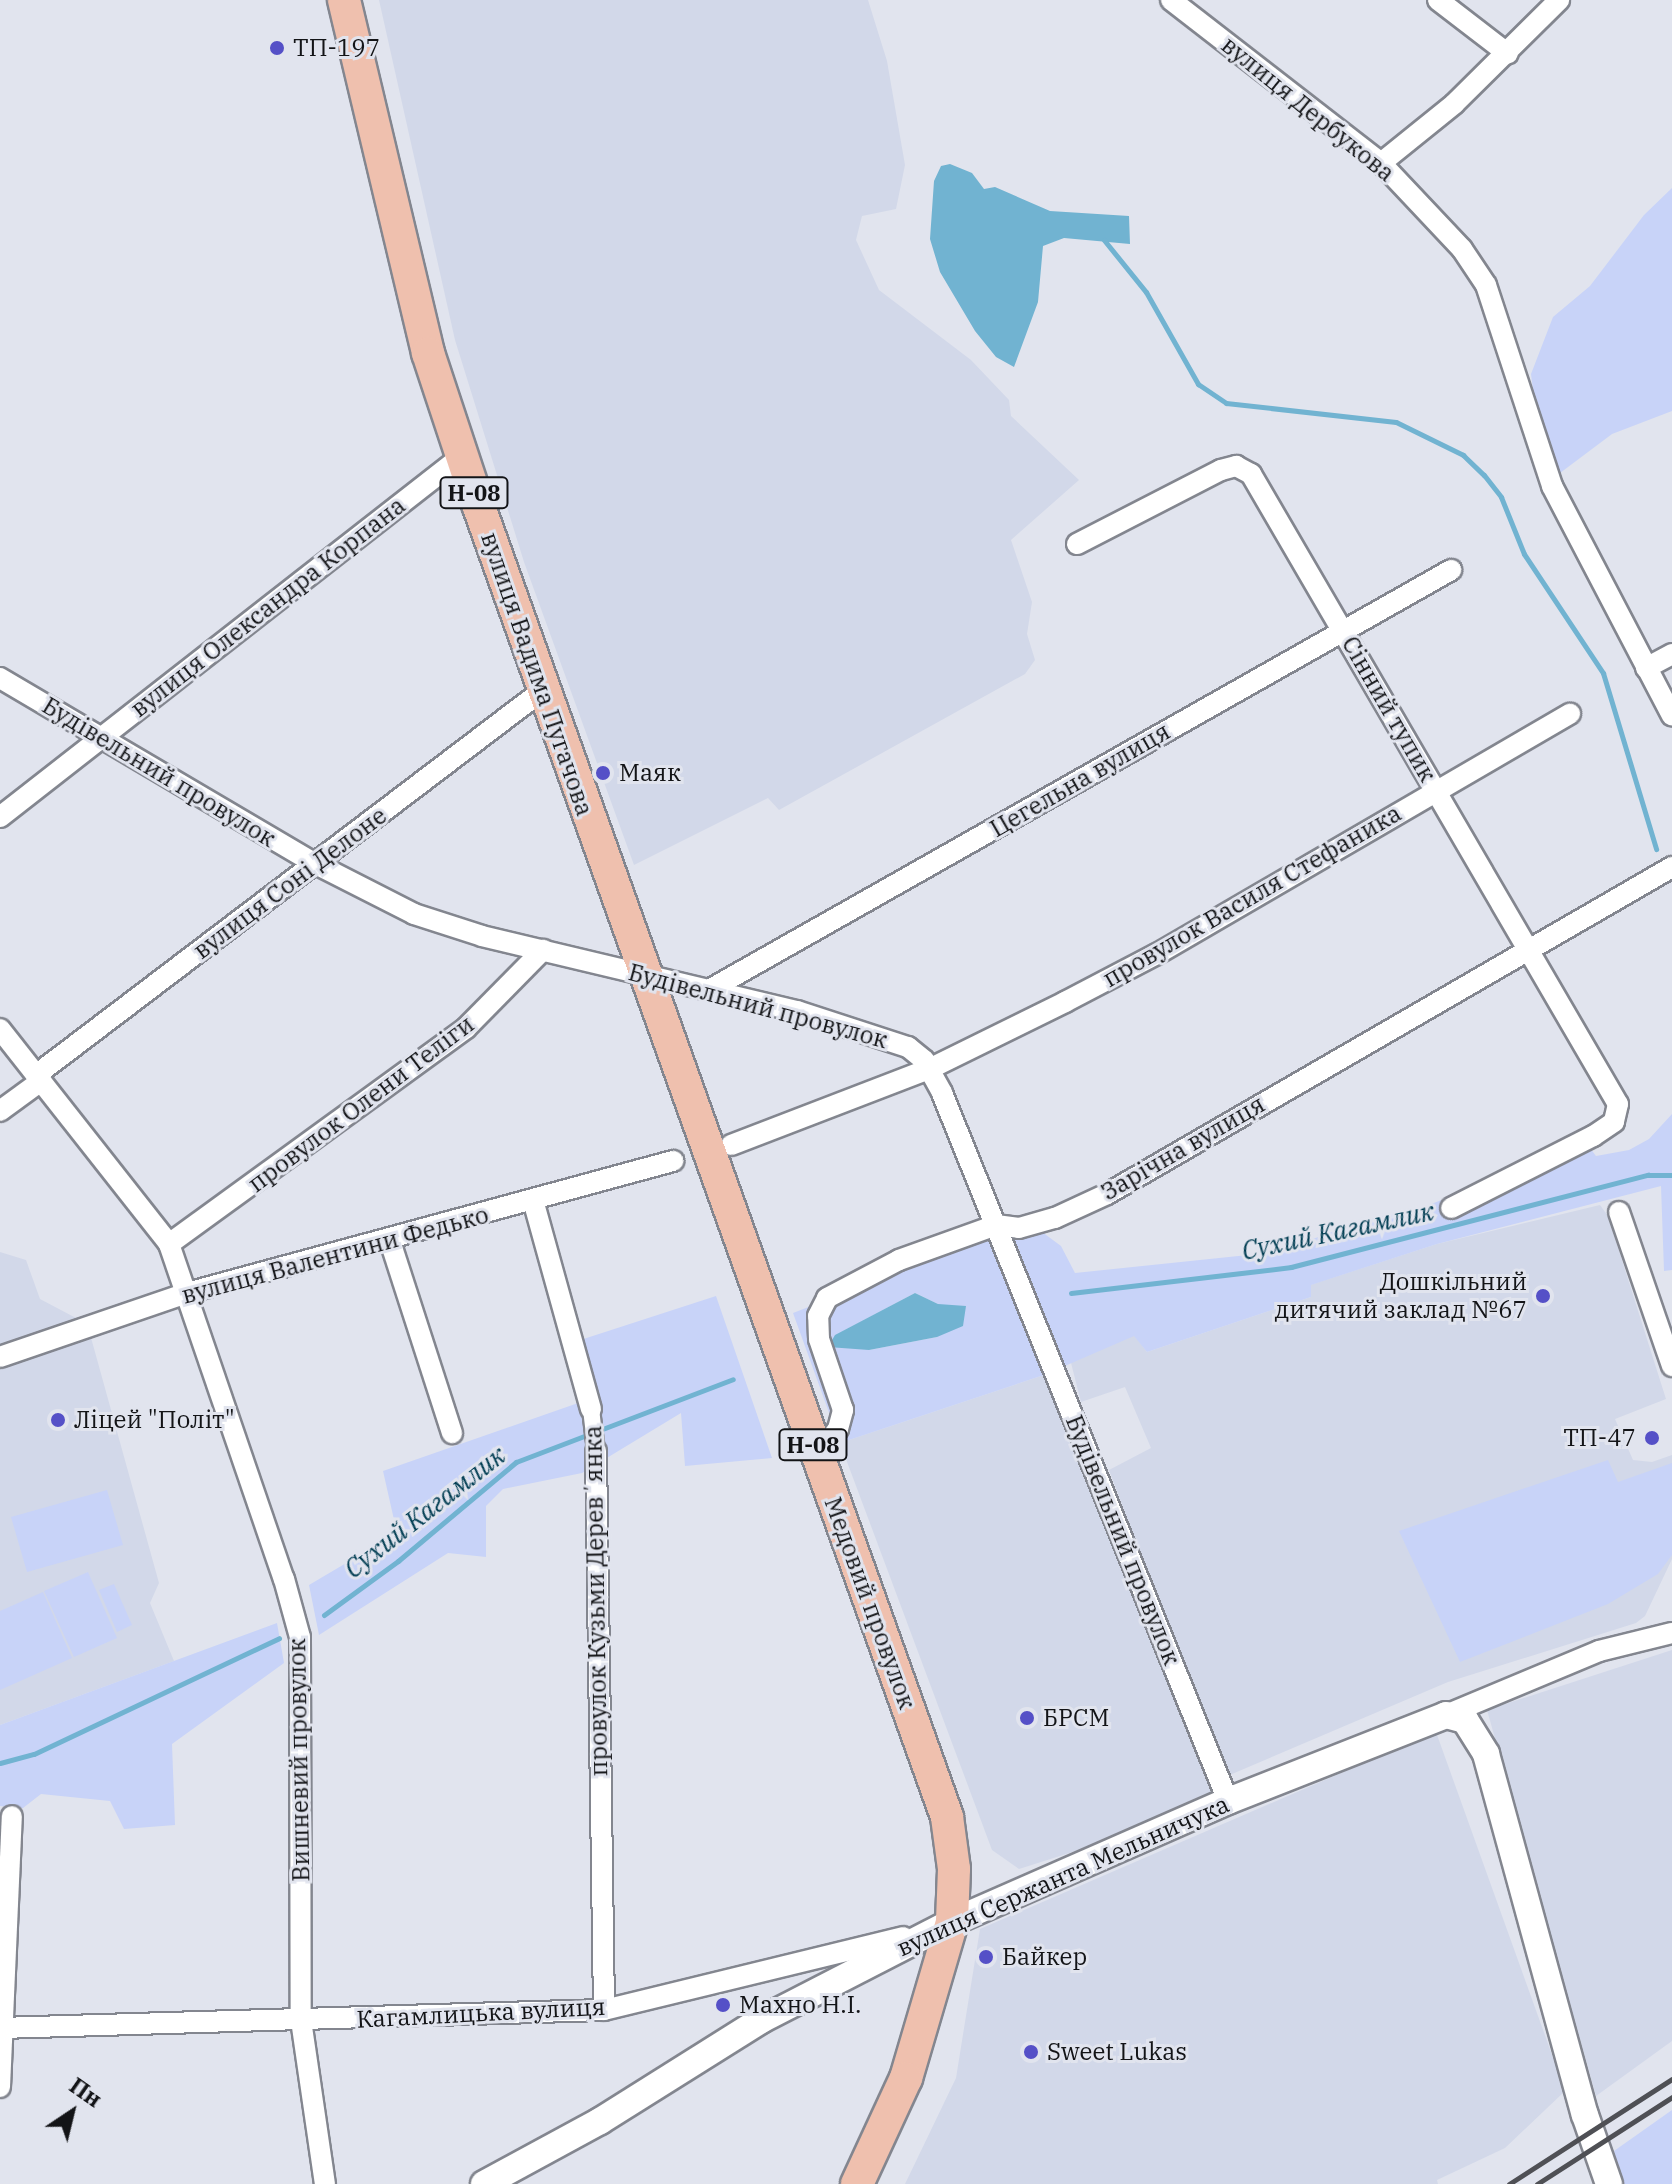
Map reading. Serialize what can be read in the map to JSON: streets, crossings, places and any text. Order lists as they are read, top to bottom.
{
  "streets": {
    "main road": ["Н-08", "вулиця Вадима Пугачова", "Медовий провулок"],
    "street": [
      "вулиця Дербукова",
      "вулиця Олександра Корпана",
      "Сінний тупик",
      "Будівельний провулок",
      "Цегельна вулиця",
      "вулиця Соні Делоне",
      "провулок Василя Стефаника",
      "провулок Олени Теліги",
      "Зарічна вулиця",
      "вулиця Валентини Федько",
      "провулок Кузьми Деревʼянка",
      "Вишневий провулок",
      "вулиця Сержанта Мельничука",
      "Кагамлицька вулиця"
    ]
  },
  "crossings": [
    ["Н-08", "Медовий провулок"],
    ["Н-08", "вулиця Сержанта Мельничука"],
    ["Н-08", "Кагамлицька вулиця"],
    ["вулиця Олександра Корпана", "вулиця Вадима Пугачова"],
    ["вулиця Олександра Корпана", "Будівельний провулок"],
    ["вулиця Вадима Пугачова", "Будівельний провулок"],
    ["вулиця Вадима Пугачова", "вулиця Соні Делоне"],
    ["вулиця Вадима Пугачова", "Медовий провулок"],
    ["Сінний тупик", "Цегельна вулиця"],
    ["Сінний тупик", "провулок Василя Стефаника"],
    ["Сінний тупик", "Зарічна вулиця"],
    ["Будівельний провулок", "Цегельна вулиця"],
    ["Будівельний провулок", "вулиця Соні Делоне"],
    ["Будівельний провулок", "провулок Василя Стефаника"],
    ["Будівельний провулок", "провулок Олени Теліги"],
    ["Будівельний провулок", "Зарічна вулиця"],
    ["Будівельний провулок", "Медовий провулок"],
    ["Будівельний провулок", "вулиця Сержанта Мельничука"],
    ["вулиця Соні Делоне", "Вишневий провулок"],
    ["провулок Олени Теліги", "Вишневий провулок"],
    ["Зарічна вулиця", "Медовий провулок"],
    ["вулиця Валентини Федько", "провулок Кузьми Деревʼянка"],
    ["вулиця Валентини Федько", "Вишневий провулок"],
    ["провулок Кузьми Деревʼянка", "Кагамлицька вулиця"],
    ["Медовий провулок", "вулиця Сержанта Мельничука"],
    ["Медовий провулок", "Кагамлицька вулиця"],
    ["Вишневий провулок", "Кагамлицька вулиця"],
    ["вулиця Сержанта Мельничука", "Кагамлицька вулиця"]
  ],
  "water": ["Сухий Кагамлик"],
  "places": [
    "ТП-197",
    "Маяк",
    "Дошкільний дитячий заклад №67",
    "Ліцей \"Політ\"",
    "ТП-47",
    "БРСМ",
    "Байкер",
    "Махно Н.І.",
    "Sweet Lukas"
  ],
  "north": "top right"
}
